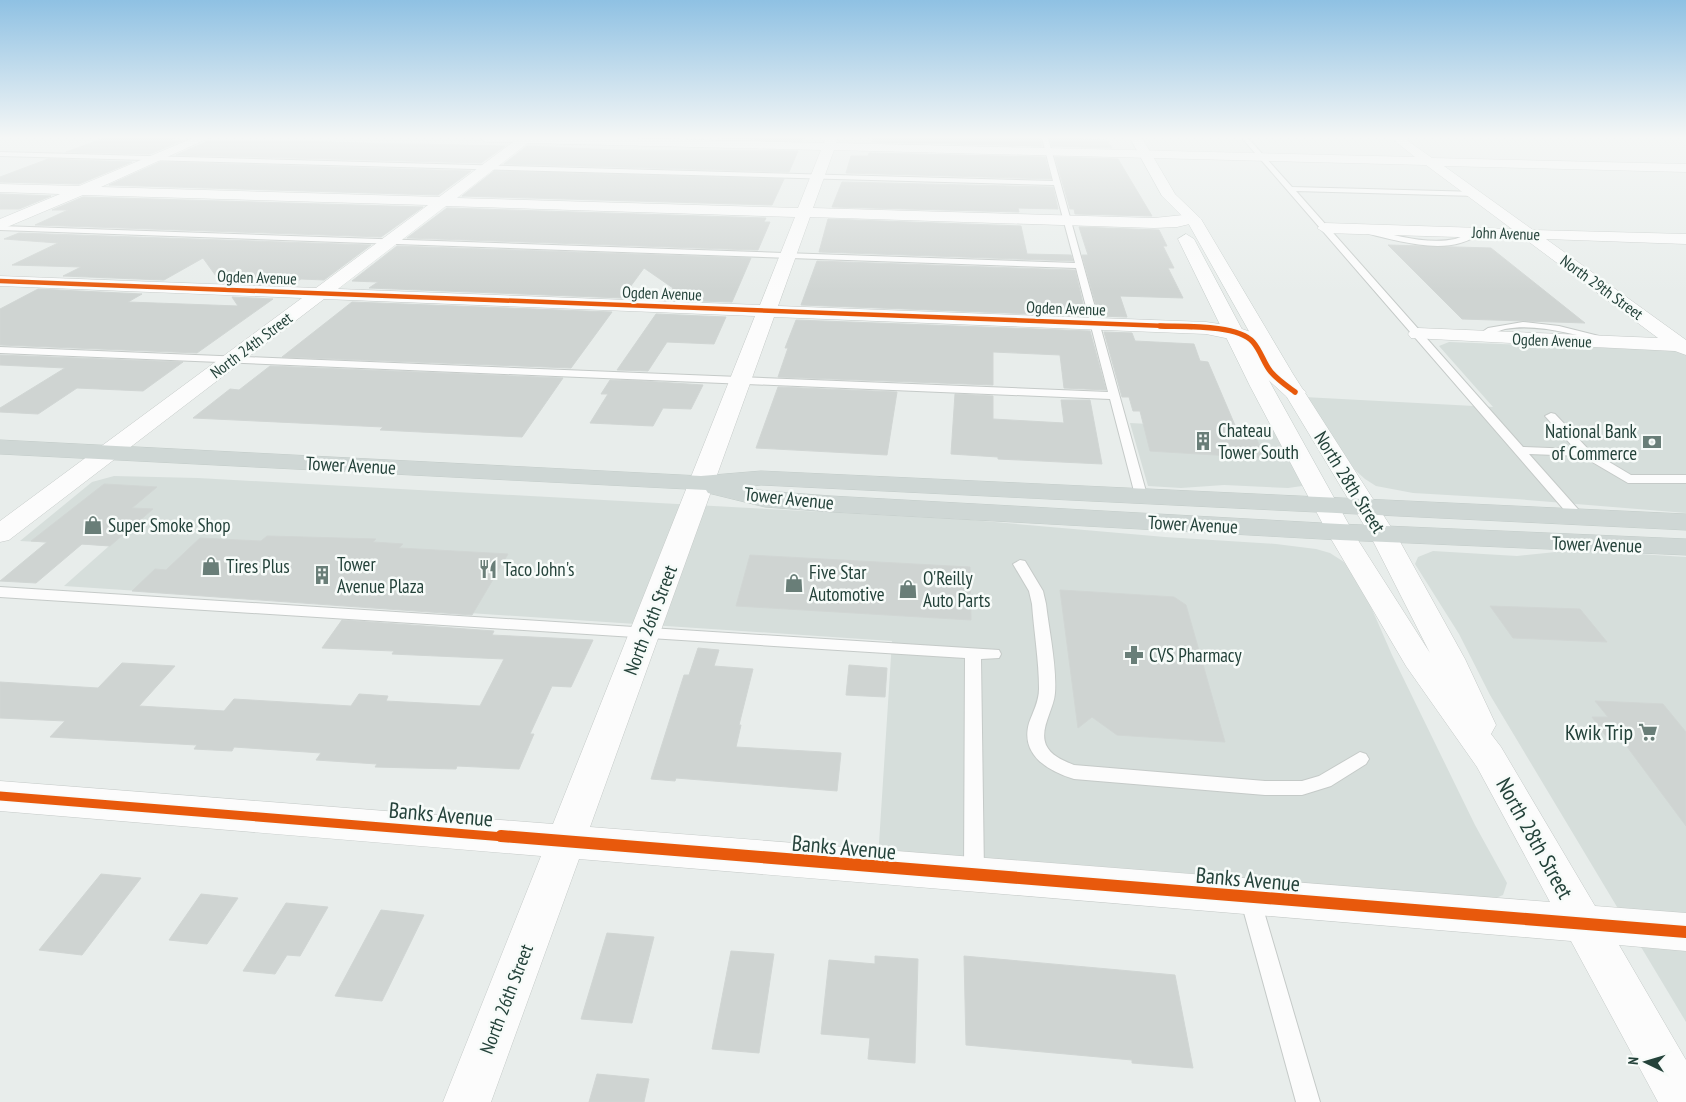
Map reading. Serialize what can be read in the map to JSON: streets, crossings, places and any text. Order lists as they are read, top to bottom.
{
  "streets": {
    "main road": ["Tower Avenue"],
    "street": [
      "John Avenue",
      "Ogden Avenue",
      "North 29th Street",
      "North 24th Street",
      "North 28th Street",
      "North 26th Street",
      "Banks Avenue"
    ]
  },
  "crossings": [
    ["John Avenue", "North 29th Street"],
    ["Ogden Avenue", "North 29th Street"],
    ["Ogden Avenue", "North 24th Street"],
    ["Ogden Avenue", "North 28th Street"],
    ["Ogden Avenue", "North 26th Street"],
    ["North 24th Street", "Tower Avenue"],
    ["Tower Avenue", "North 28th Street"],
    ["Tower Avenue", "North 26th Street"],
    ["North 28th Street", "Banks Avenue"],
    ["North 26th Street", "Banks Avenue"]
  ],
  "places": {
    "building": ["Chateau Tower South", "Tower Avenue Plaza"],
    "bank": ["National Bank of Commerce"],
    "shop": [
      "Super Smoke Shop",
      "Tires Plus",
      "Five Star Automotive",
      "O'Reilly Auto Parts"
    ],
    "restaurant": ["Taco John's"],
    "pharmacy": ["CVS Pharmacy"],
    "supermarket": ["Kwik Trip"]
  },
  "north": "left"
}
